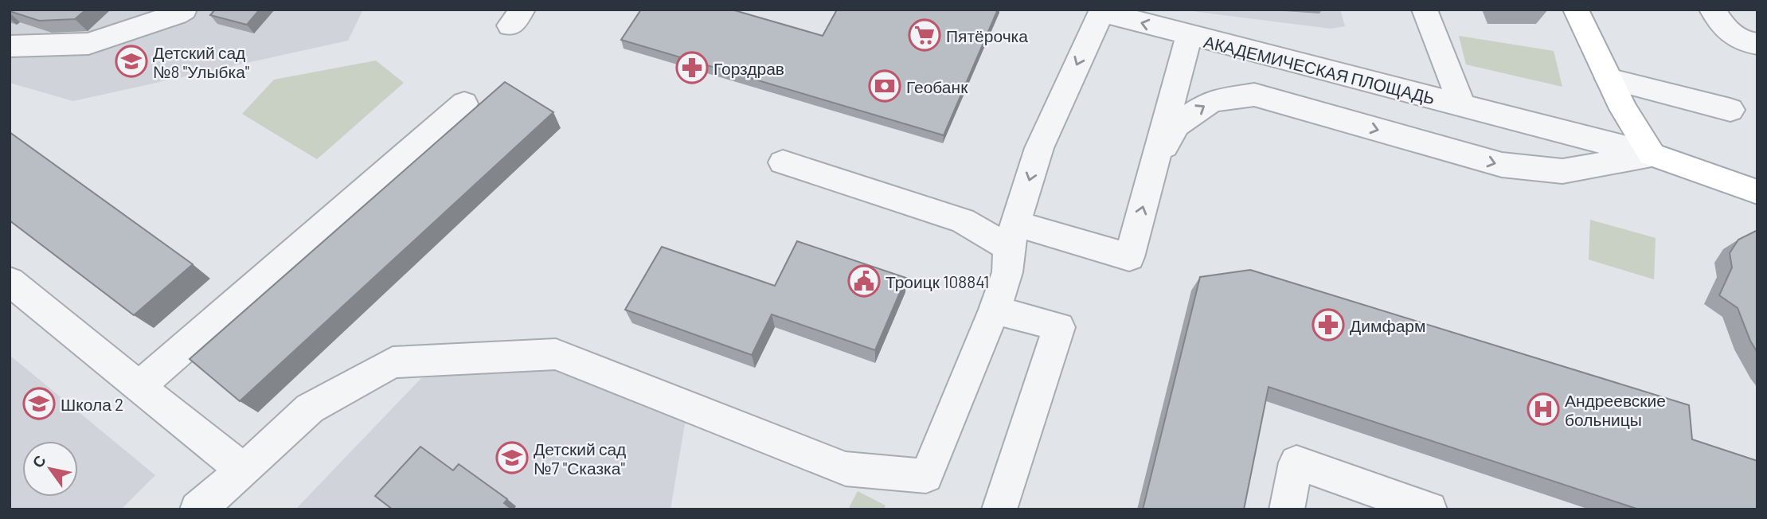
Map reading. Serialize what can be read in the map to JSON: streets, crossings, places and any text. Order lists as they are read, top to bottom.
{
  "streets": {
    "street": ["АКАДЕМИЧЕСКАЯ ПЛОЩАДЬ"]
  },
  "places": {
    "supermarket": ["Пятёрочка"],
    "school or university": ["Детский сад №8 \"Улыбка\"", "Школа 2", "Детский сад №7 \"Сказка\""],
    "pharmacy": ["Горздрав", "Димфарм"],
    "bank": ["Геобанк"],
    "public building": ["Троицк 108841"],
    "hospital": ["Андреевские больницы"]
  },
  "north": "top left"
}
